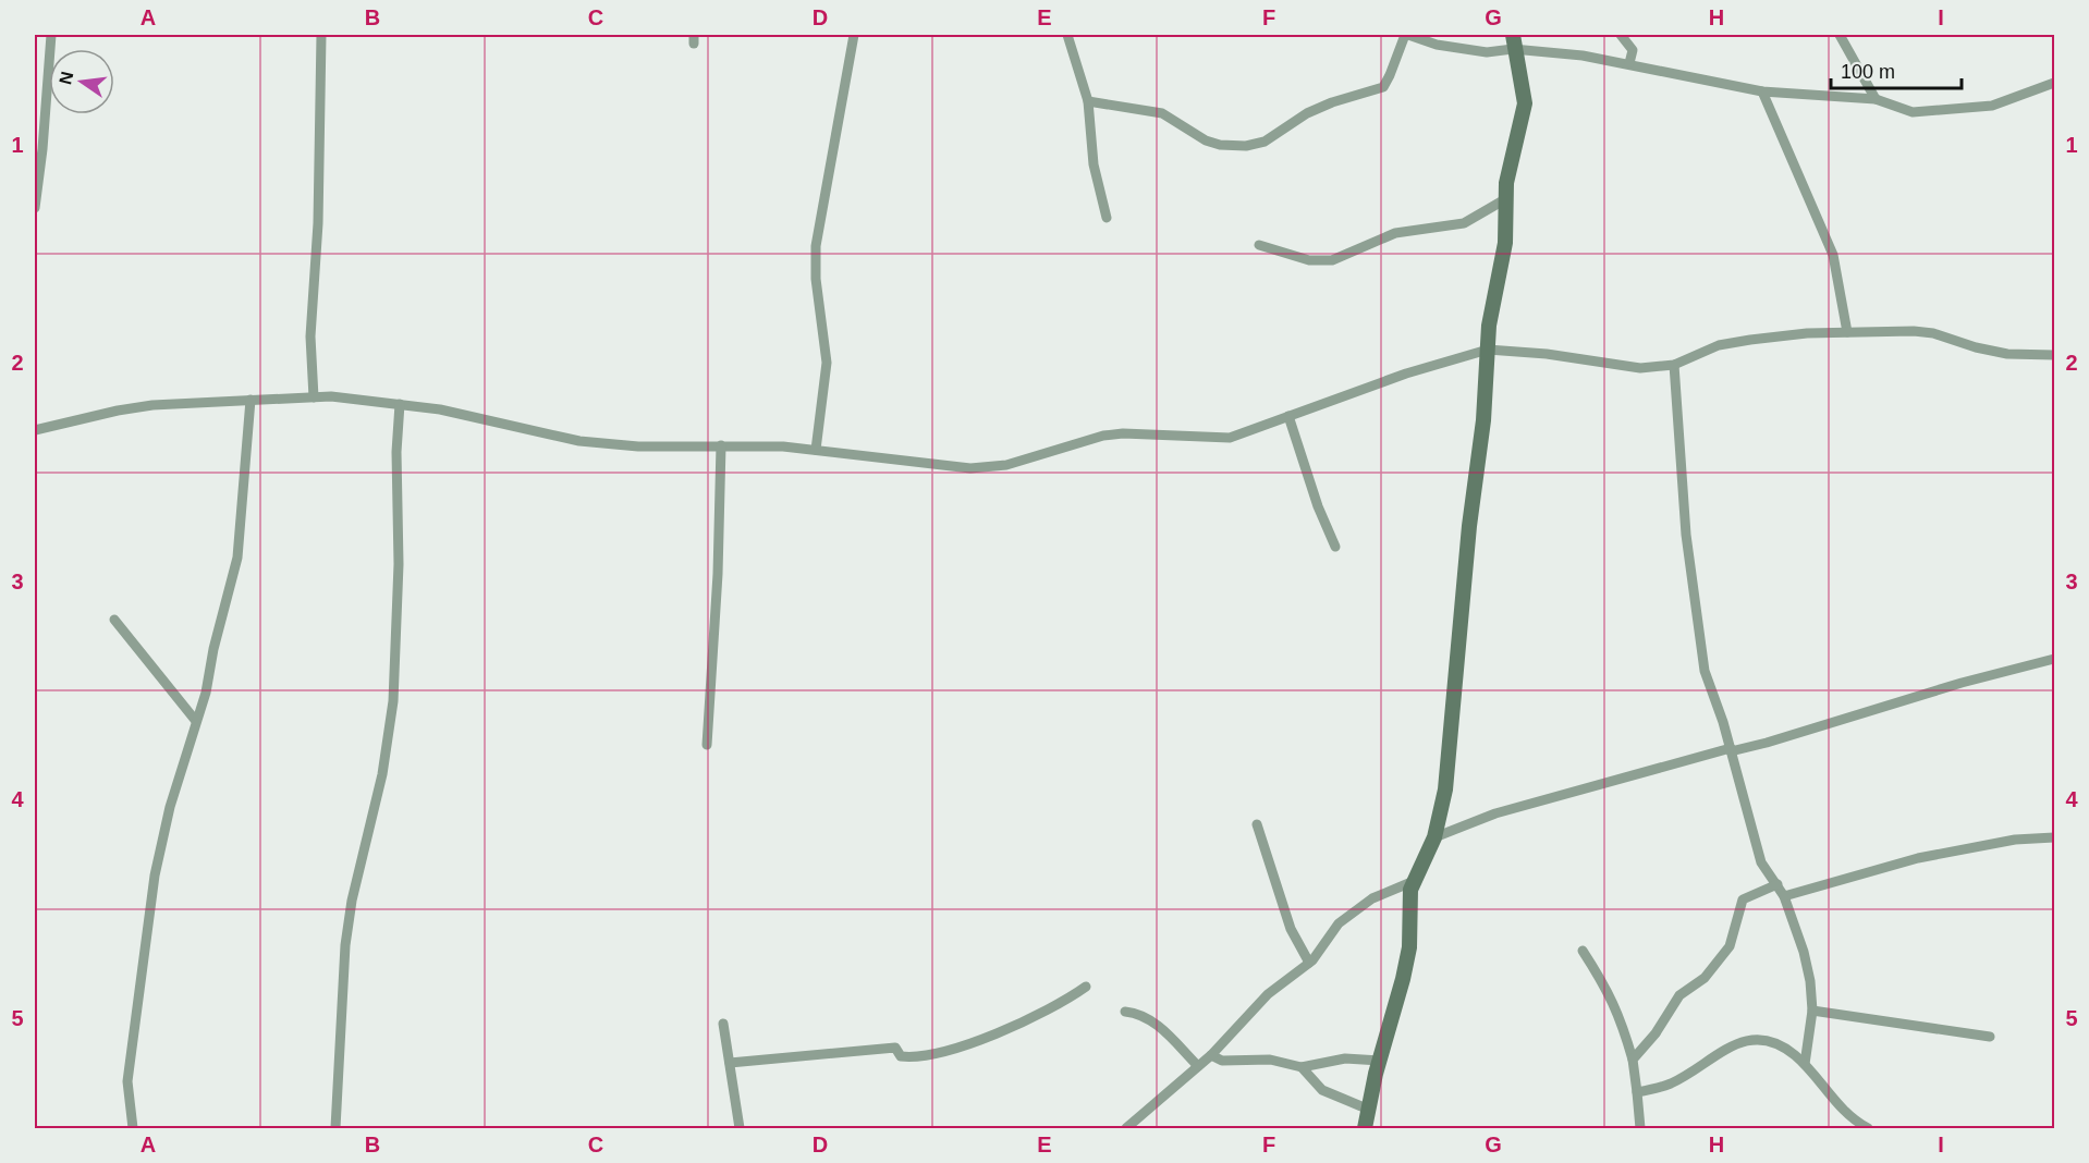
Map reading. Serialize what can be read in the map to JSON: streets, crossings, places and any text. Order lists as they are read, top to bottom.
{
  "scale_bar": "100 m",
  "north": "left",
  "grid": {
    "columns": [
      "A",
      "B",
      "C",
      "D",
      "E",
      "F",
      "G",
      "H",
      "I"
    ],
    "rows": [
      "1",
      "2",
      "3",
      "4",
      "5"
    ]
  }
}
